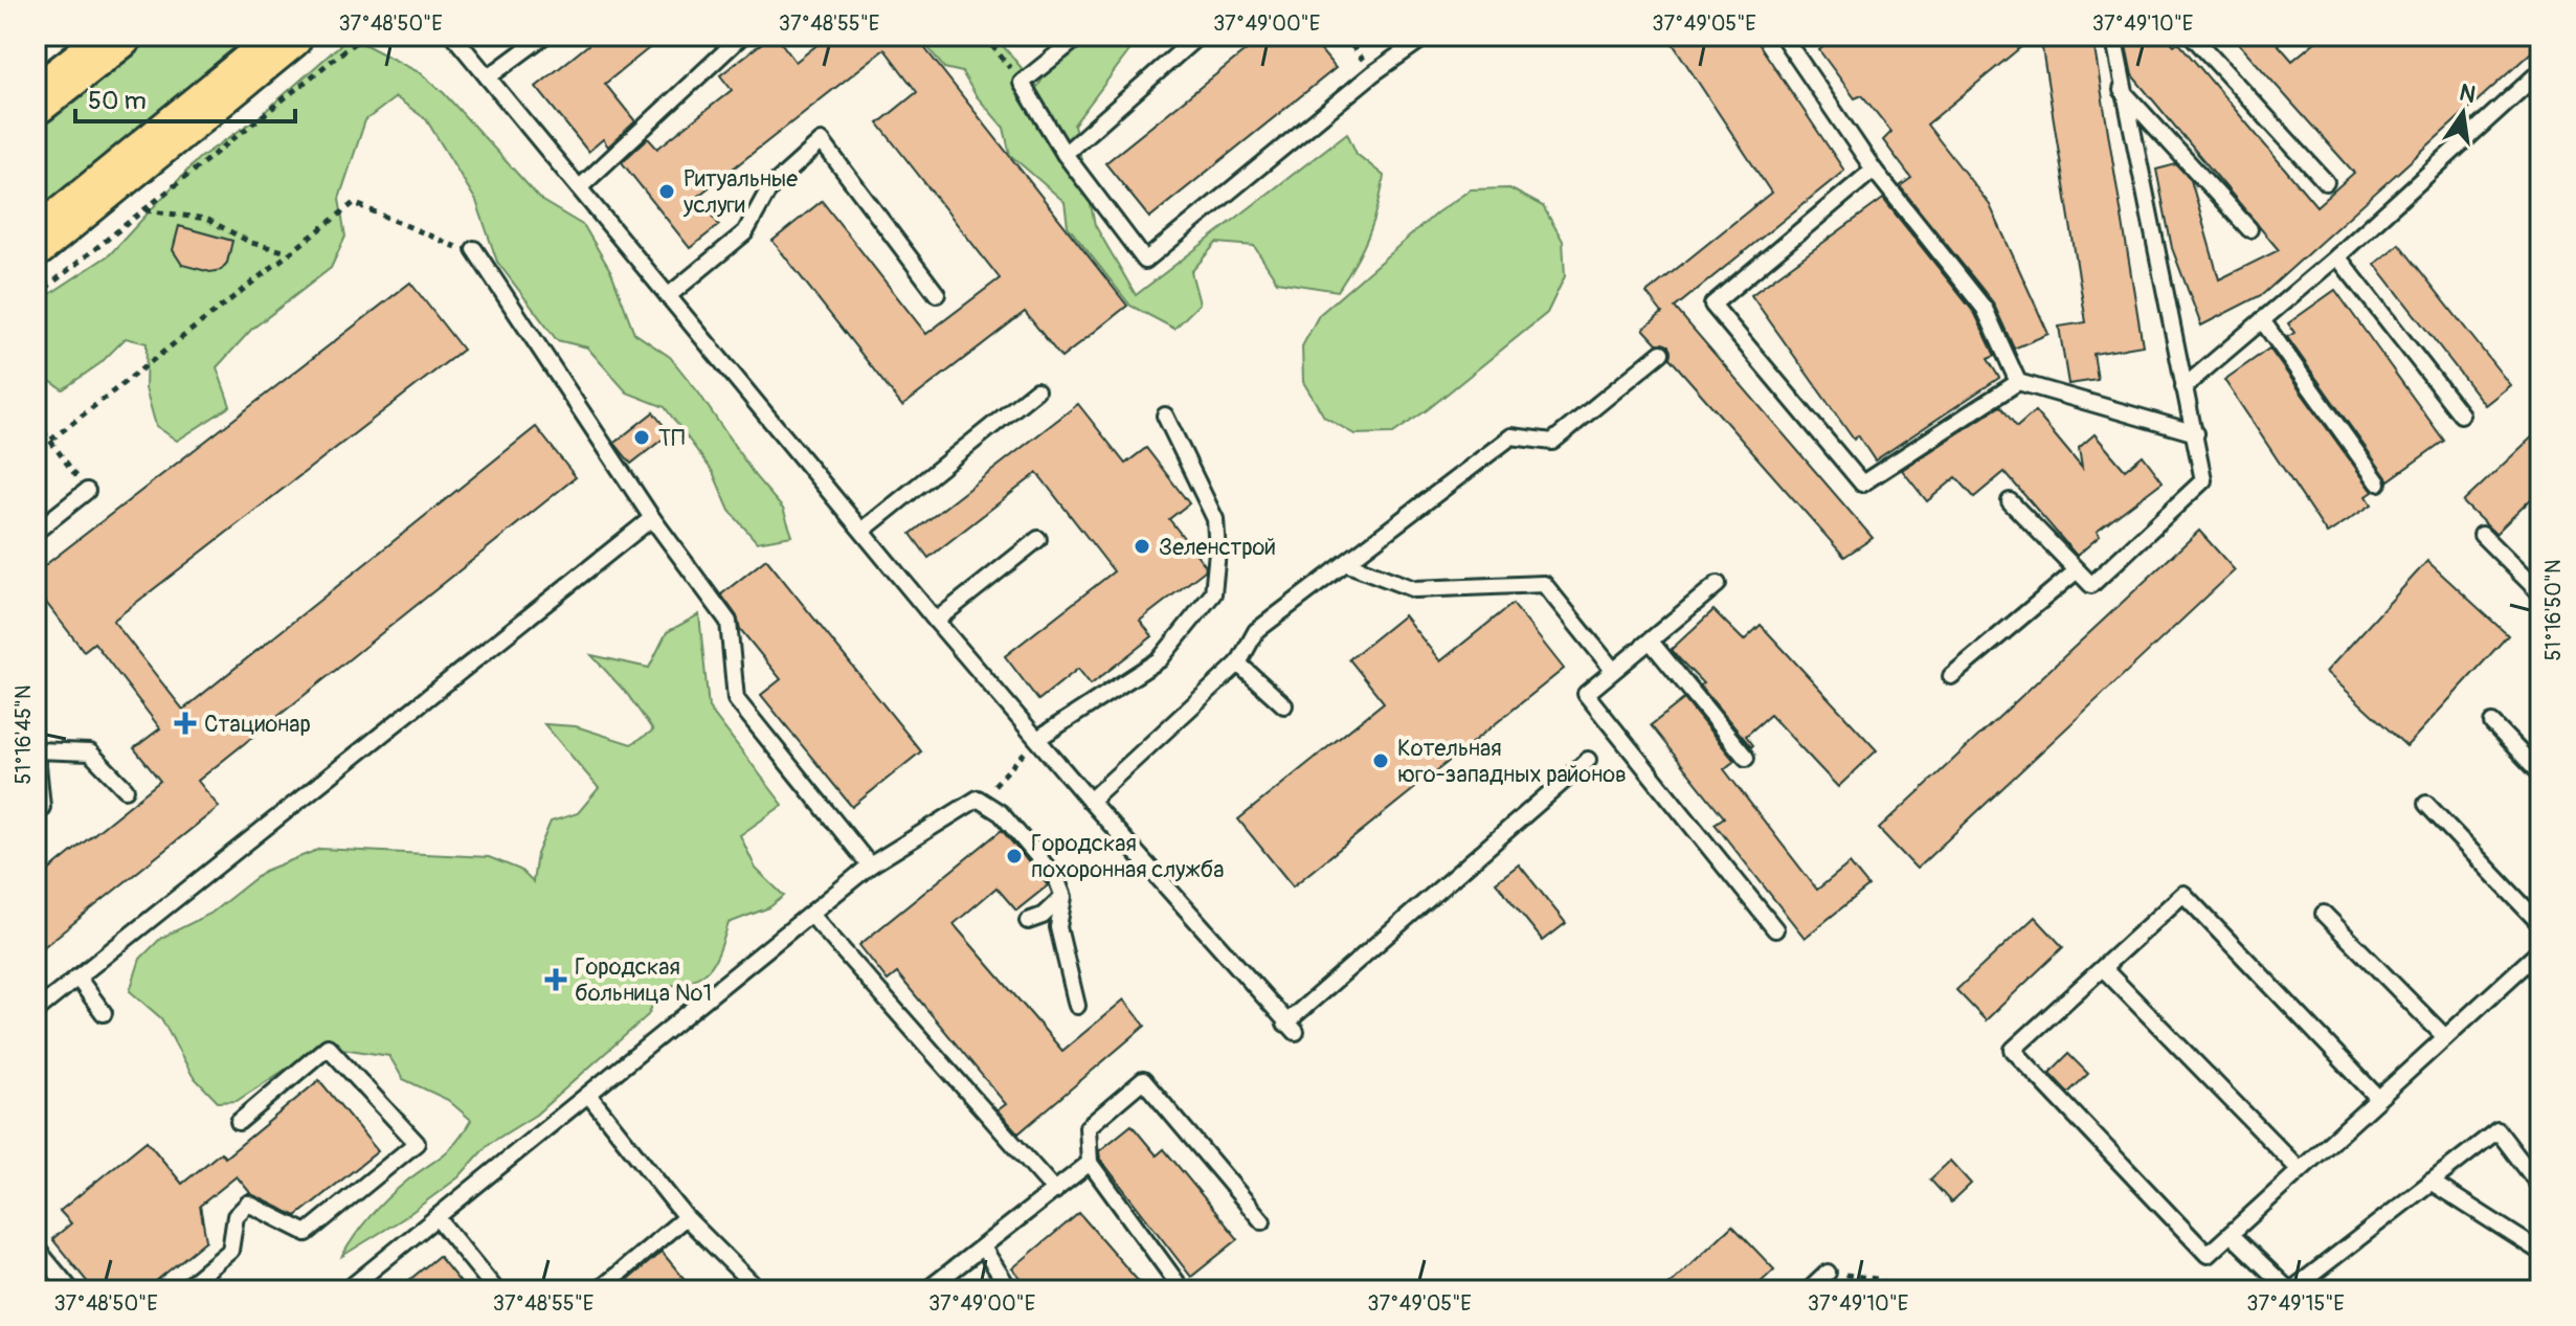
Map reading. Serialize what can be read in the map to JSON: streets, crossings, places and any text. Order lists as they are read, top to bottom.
{
  "places": {
    "other": [
      "Ритуальные услуги",
      "ТП",
      "Зеленстрой",
      "Котельная юго-западных районов",
      "Городская похоронная служба"
    ],
    "health": ["Стационар", "Городская больница №1"]
  },
  "scale_bar": "50 m",
  "north": "top",
  "coordinates": [
    "37°48'50\"E",
    "37°48'55\"E",
    "37°49'00\"E",
    "37°49'05\"E",
    "37°49'10\"E",
    "51°16'50\"N",
    "51°16'45\"N",
    "37°49'15\"E"
  ]
}
